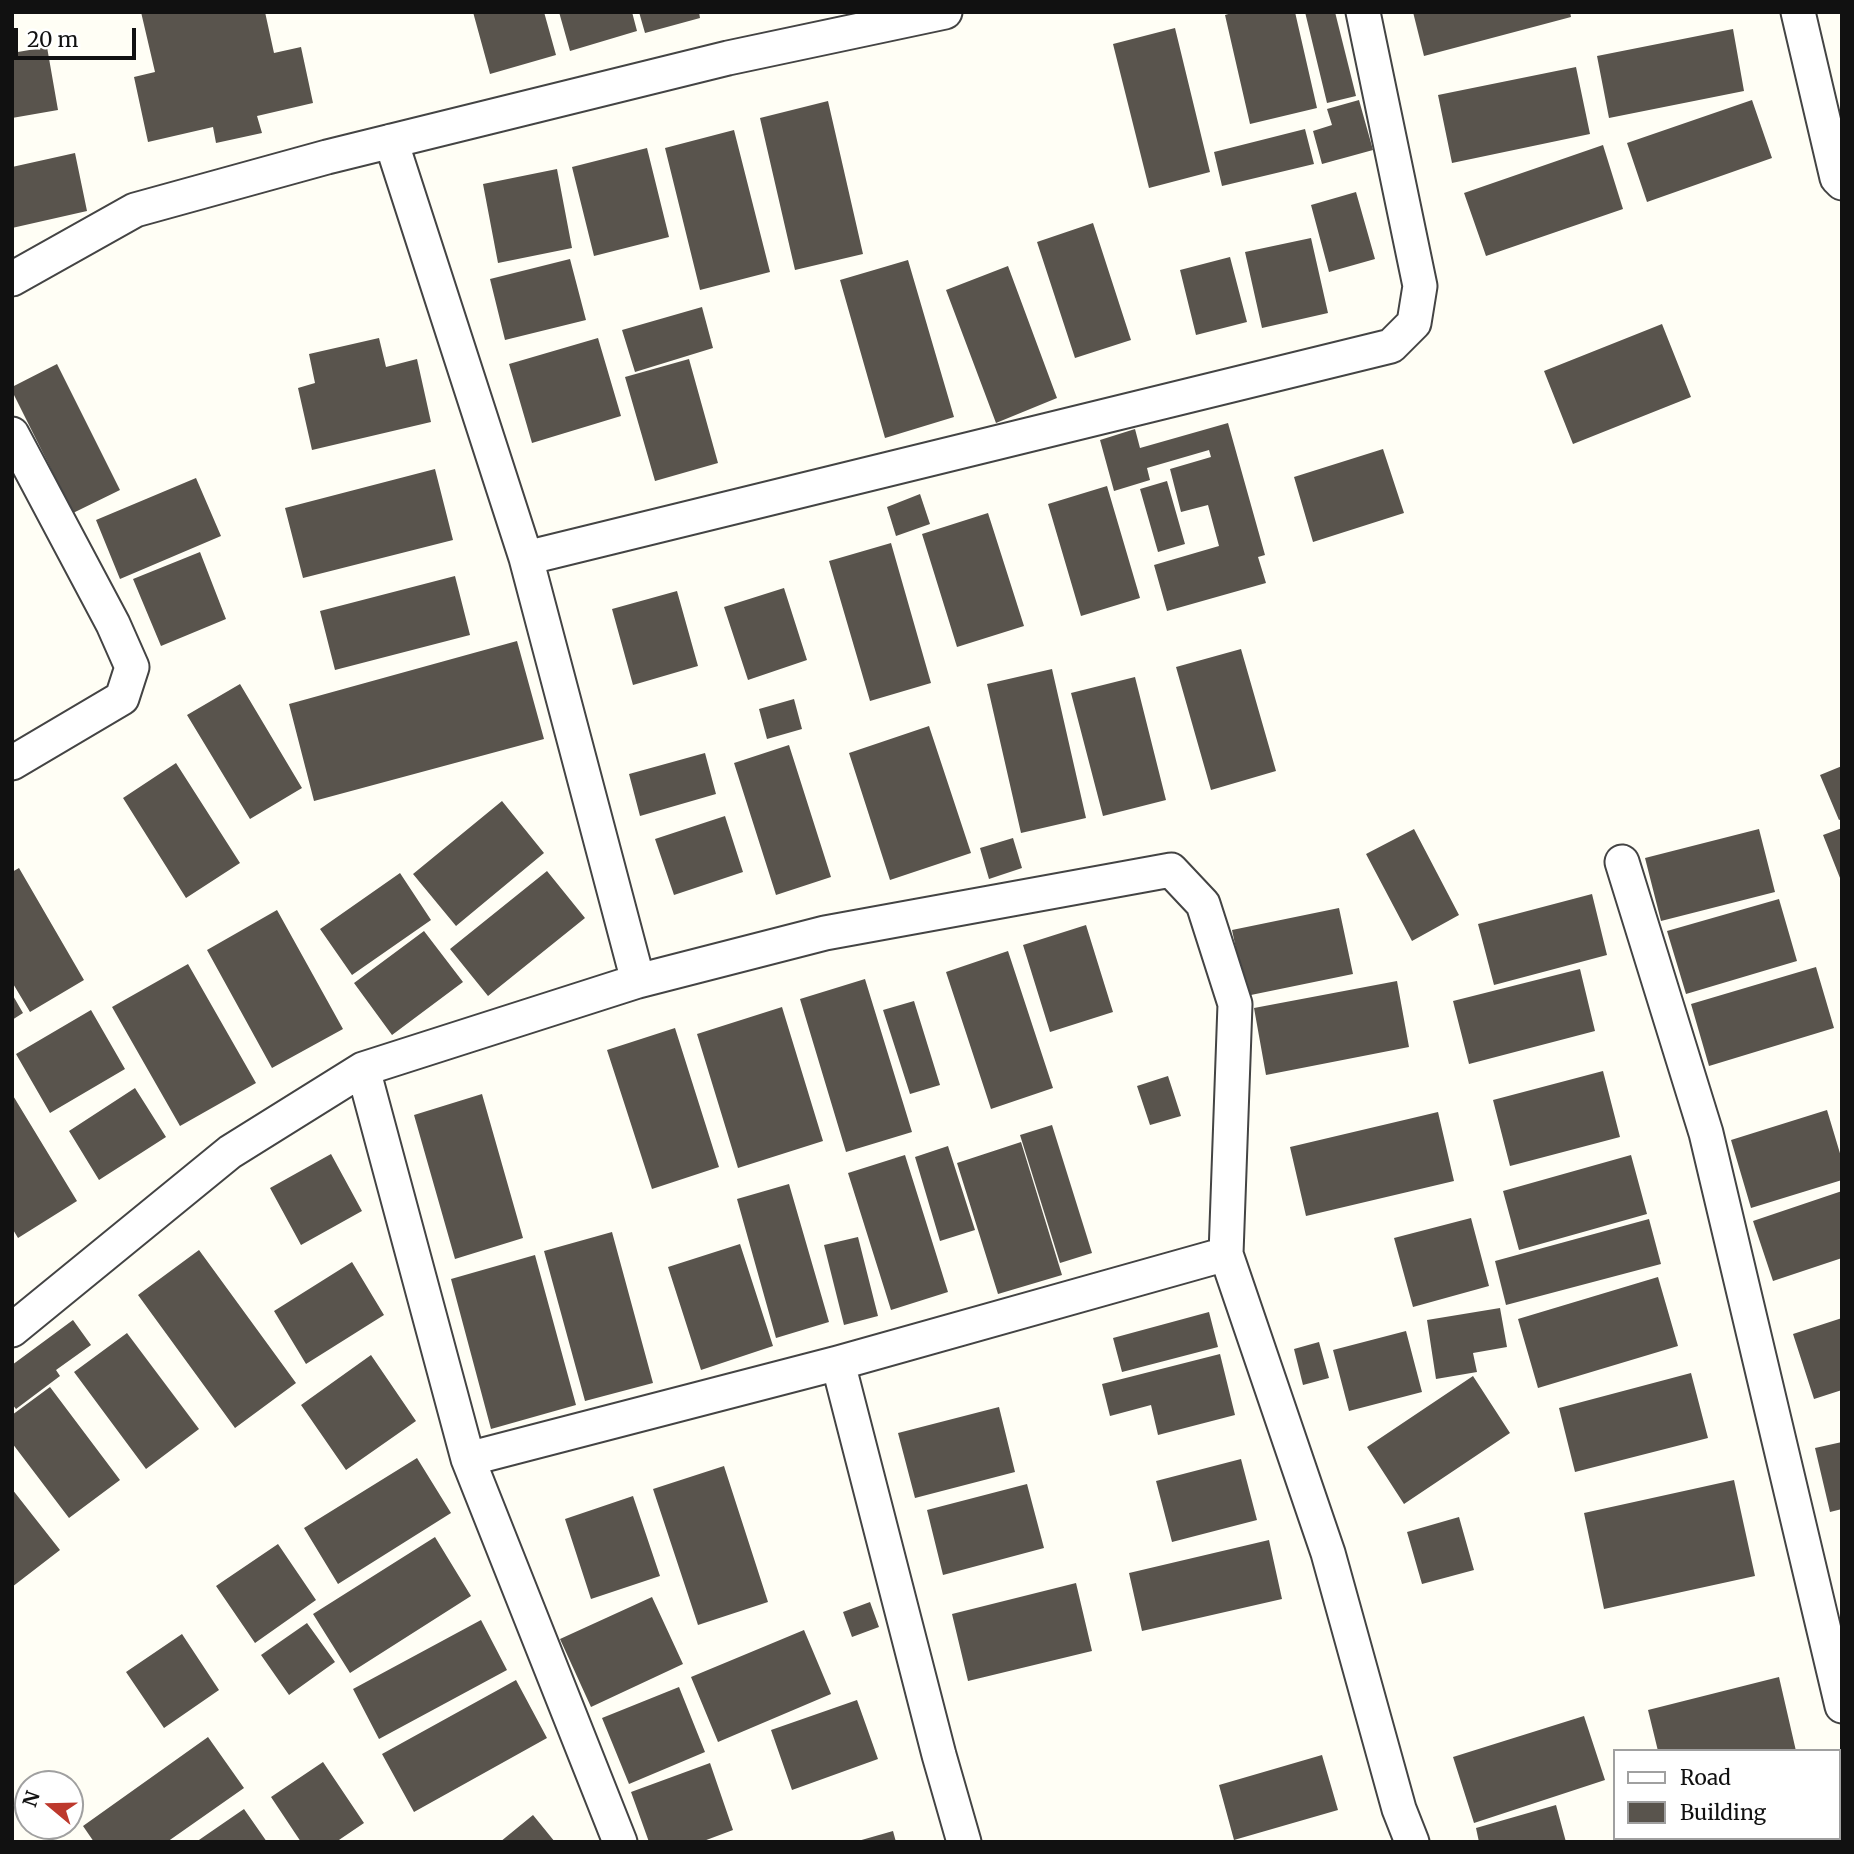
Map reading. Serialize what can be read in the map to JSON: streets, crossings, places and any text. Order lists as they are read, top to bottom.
{
  "legend": ["Road", "Building"],
  "scale_bar": "20 m",
  "north": "left"
}
